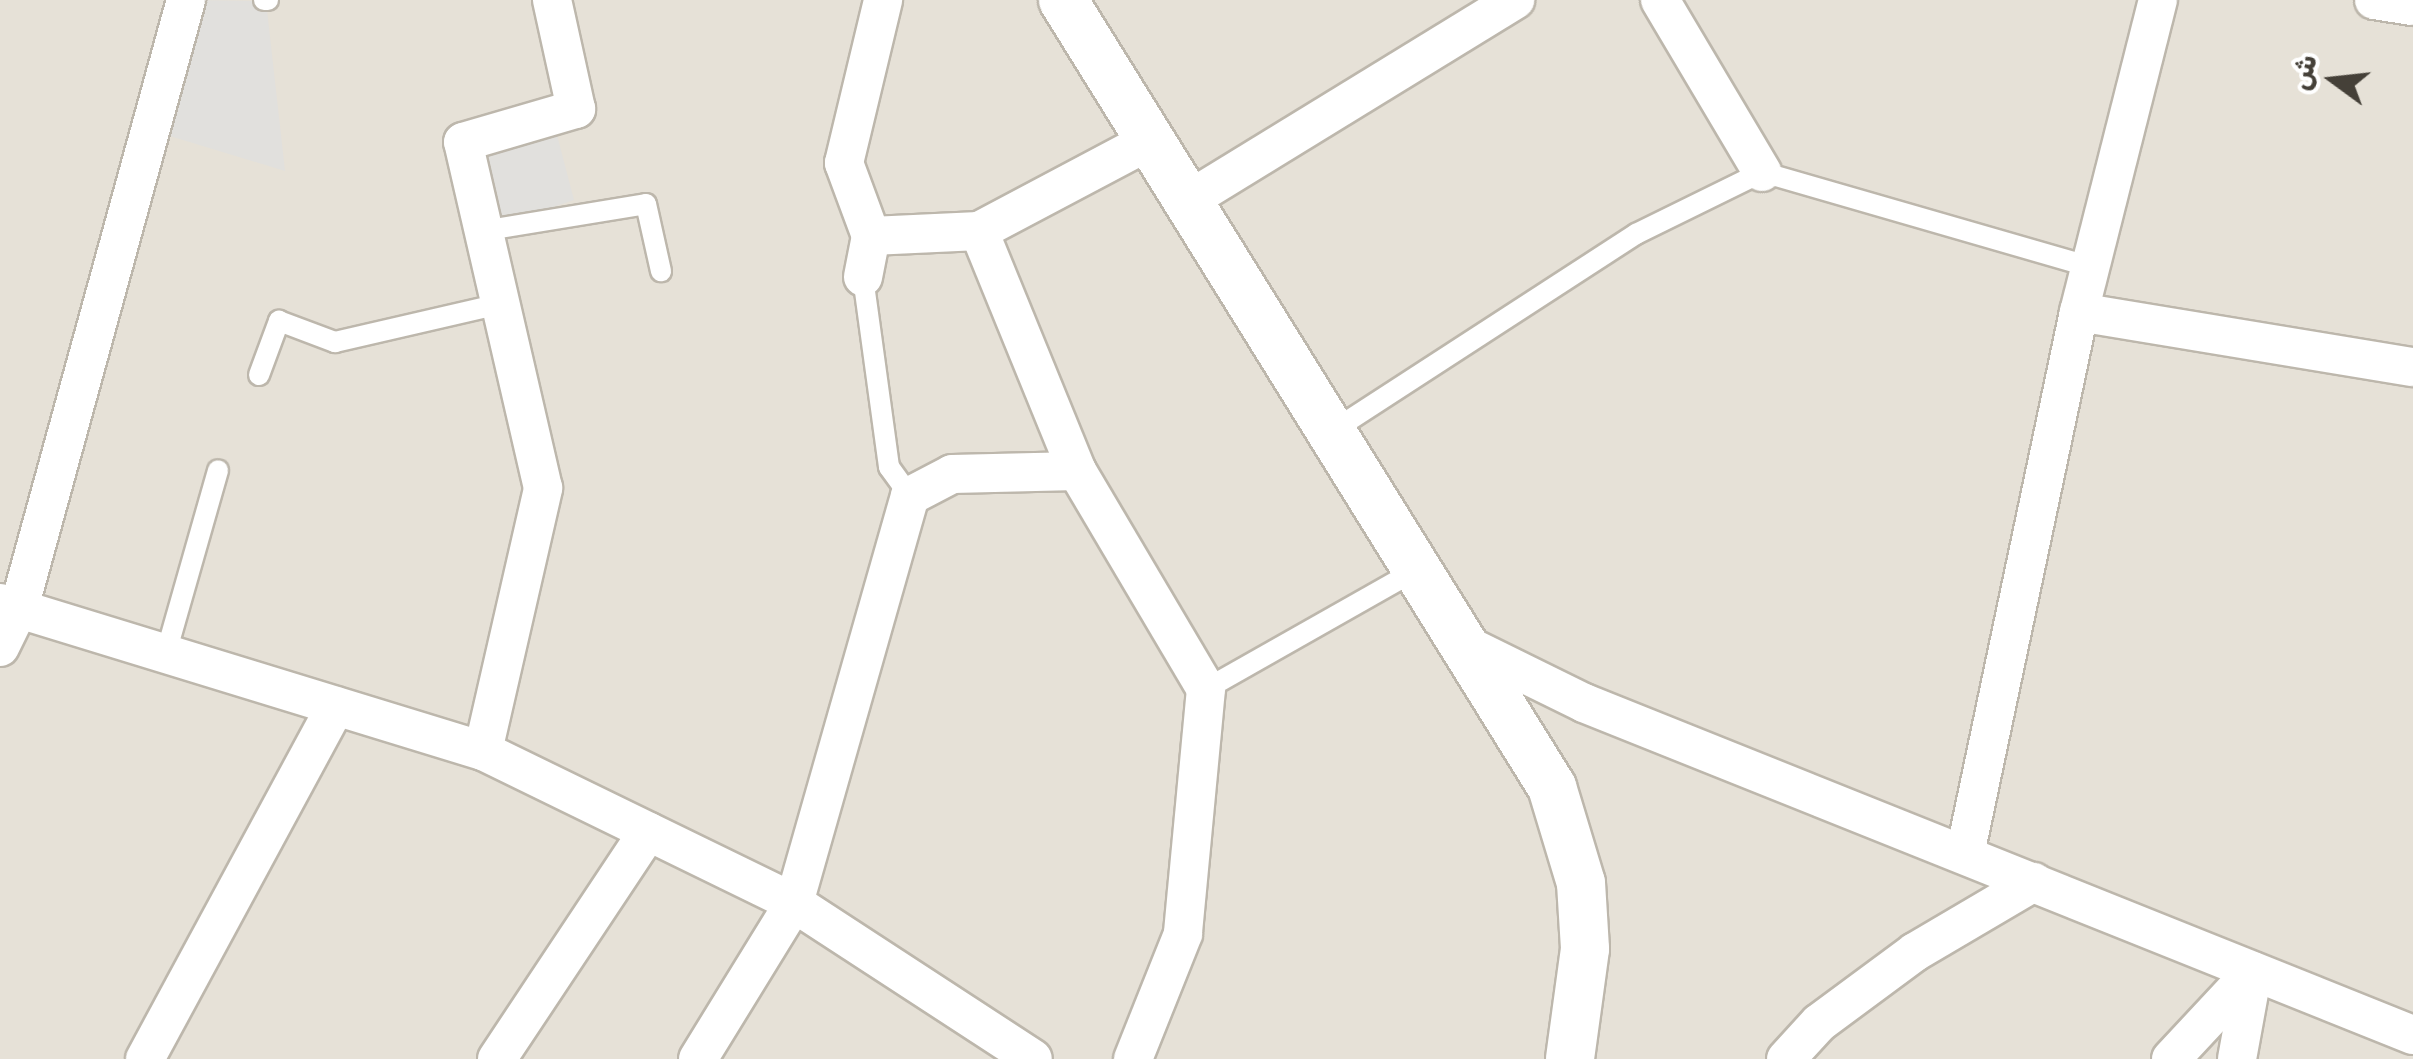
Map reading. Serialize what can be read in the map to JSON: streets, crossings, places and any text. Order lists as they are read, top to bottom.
{
  "north": "left"
}
